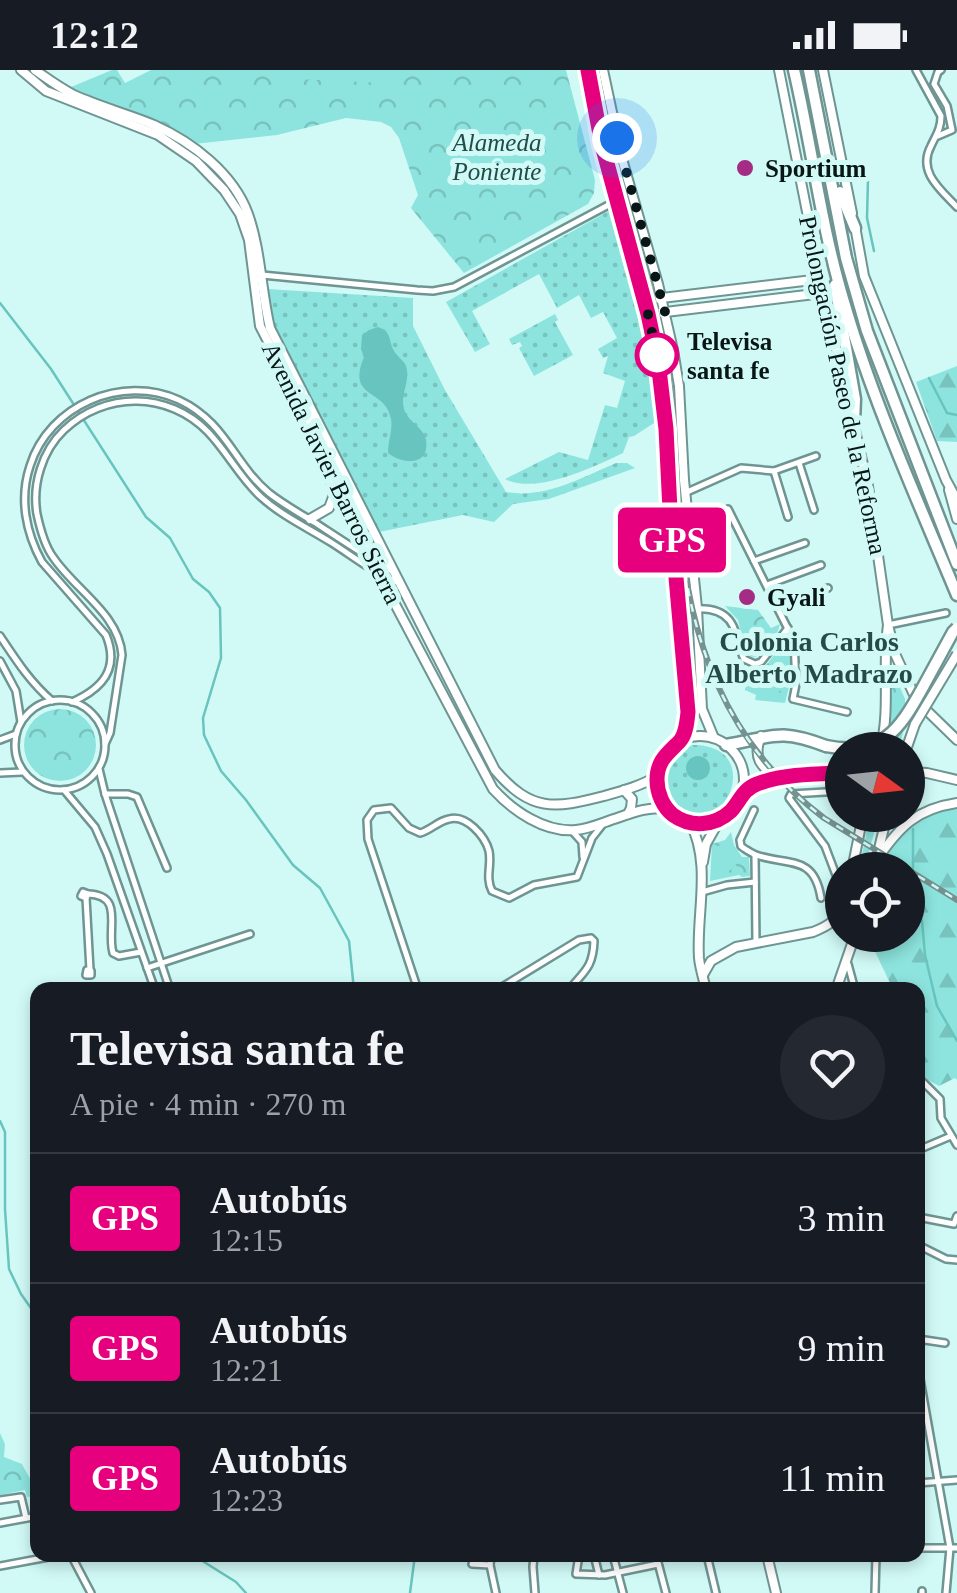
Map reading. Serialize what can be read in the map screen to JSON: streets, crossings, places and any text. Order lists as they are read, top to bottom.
{
  "streets": {
    "street": ["Prolongación Paseo de la Reforma", "Avenida Javier Barros Sierra"]
  },
  "districts": ["Colonia Carlos Alberto Madrazo"],
  "parks": ["Alameda Poniente"],
  "places": ["Sportium", "Televisa santa fe", "Gyali"],
  "lines": ["bus line GPS"],
  "north": "right",
  "page": {
    "status": "12:12",
    "on_map": "GPS",
    "heading": ["Televisa santa fe", "A pie · 4 min · 270 m"],
    "list": [
      {
        "mark": "GPS",
        "name": "Autobús",
        "note": "12:15",
        "value": "3 min"
      },
      {
        "mark": "GPS",
        "name": "Autobús",
        "note": "12:21",
        "value": "9 min"
      },
      {
        "mark": "GPS",
        "name": "Autobús",
        "note": "12:23",
        "value": "11 min"
      }
    ]
  }
}
